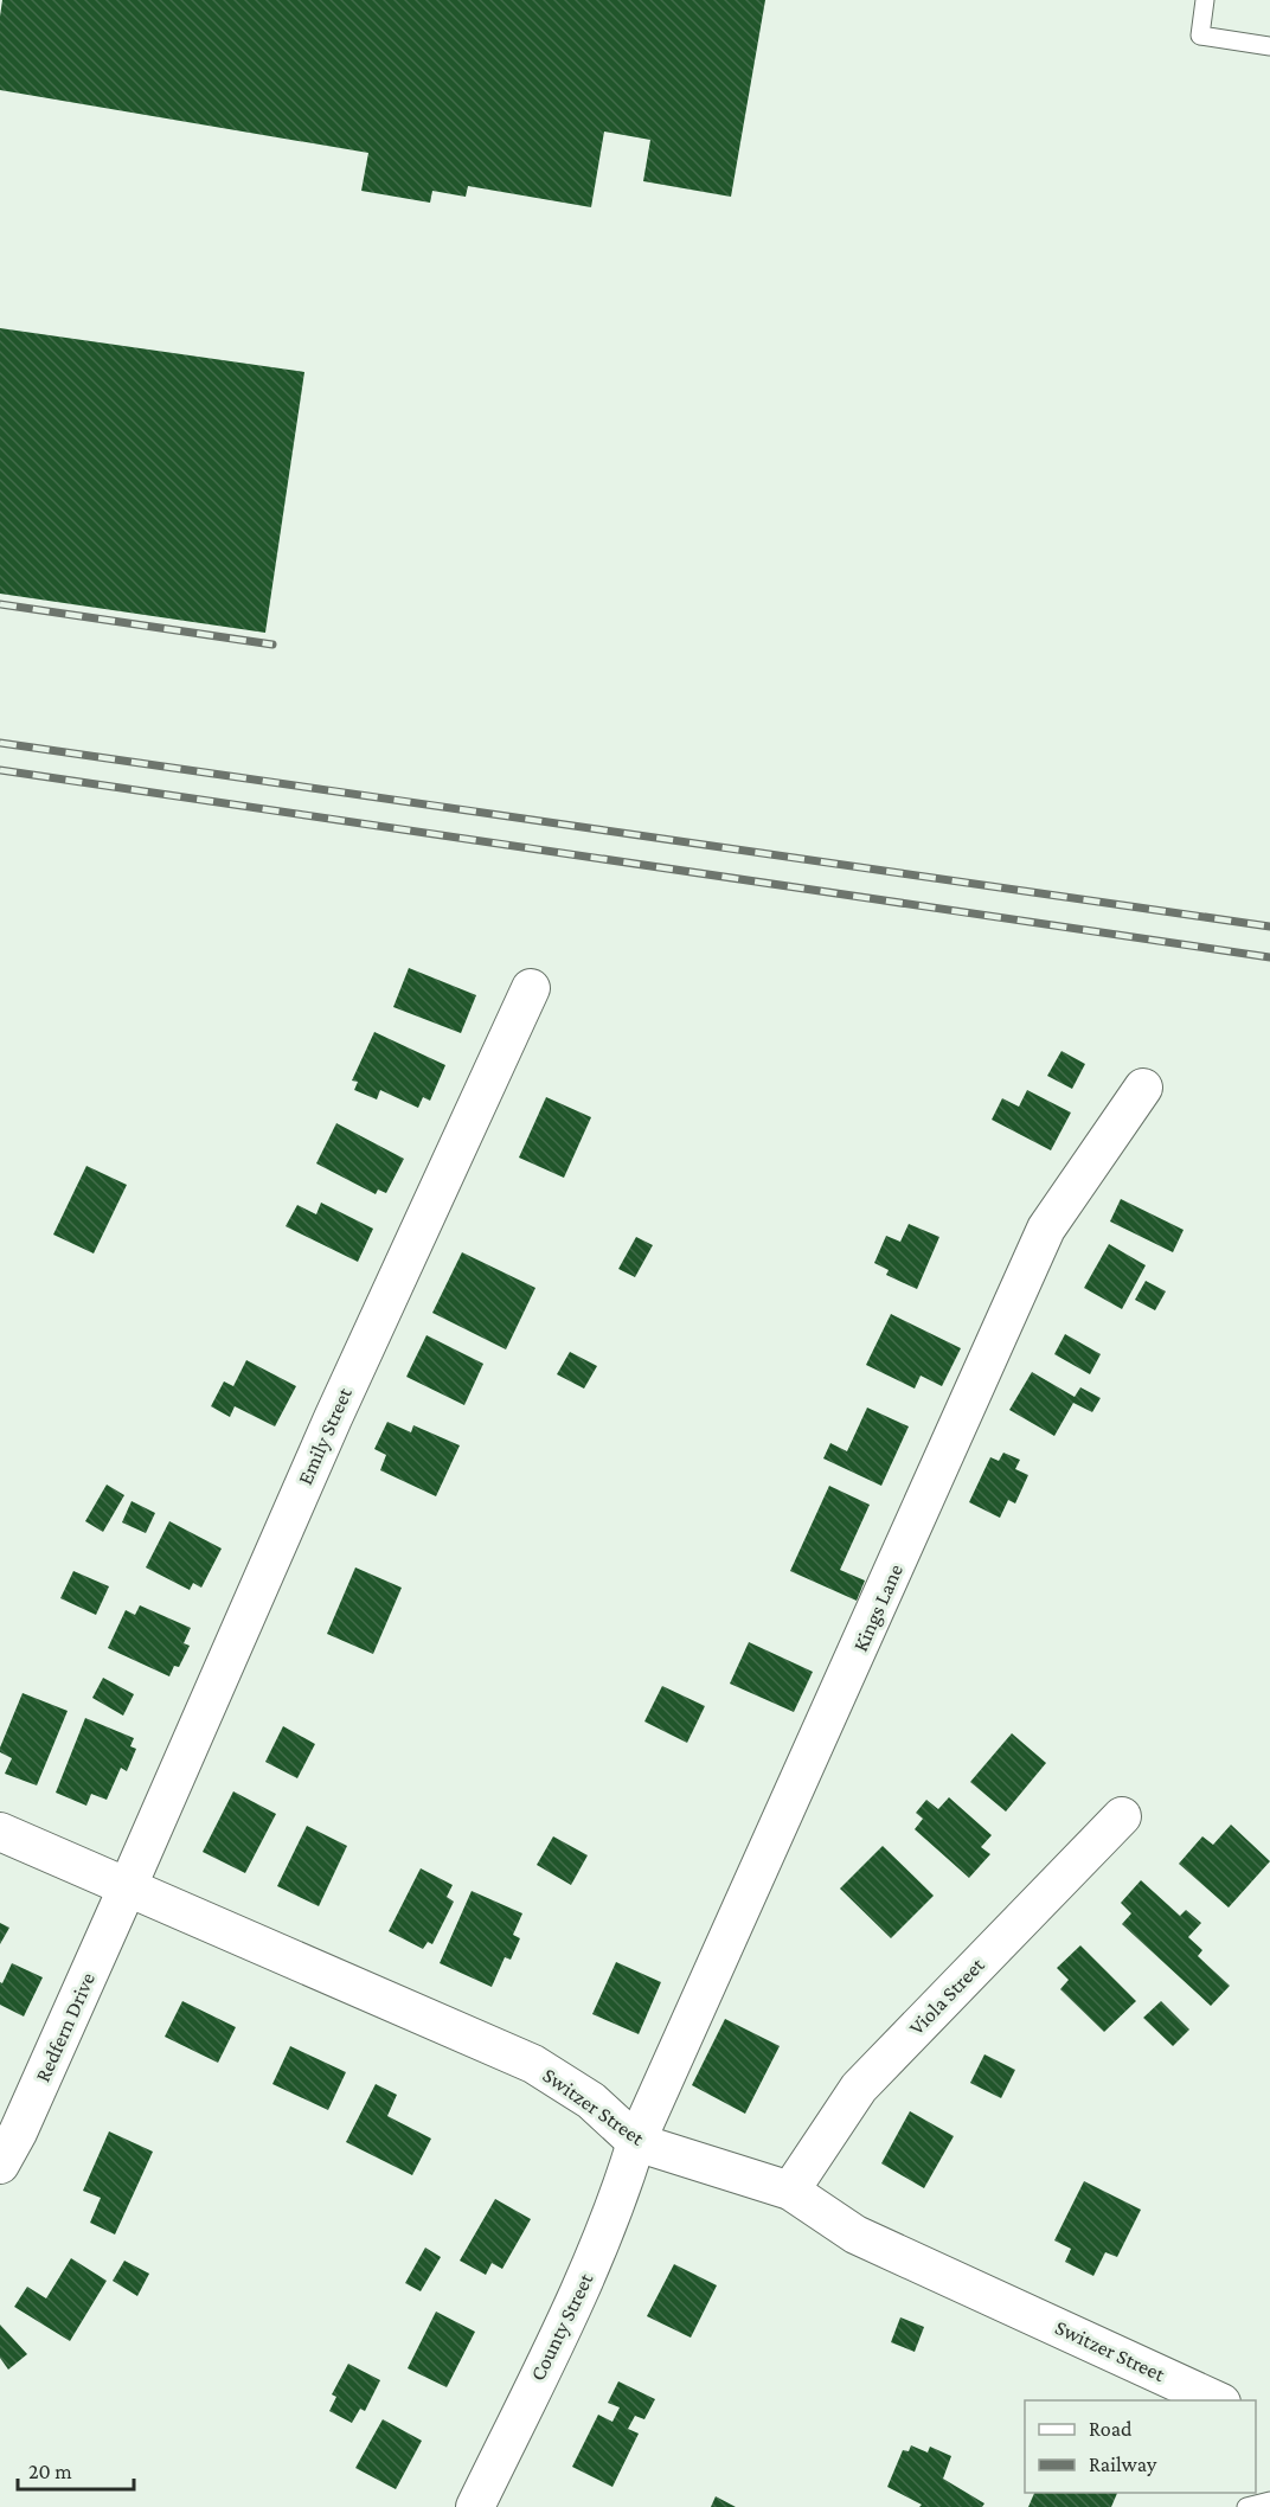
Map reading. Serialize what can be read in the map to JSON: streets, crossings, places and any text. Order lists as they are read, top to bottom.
{
  "streets": {
    "street": [
      "Emily Street",
      "Kings Lane",
      "Viola Street",
      "Redfern Drive",
      "Switzer Street",
      "County Street"
    ]
  },
  "crossings": [
    ["Emily Street", "Redfern Drive"],
    ["Emily Street", "Switzer Street"],
    ["Kings Lane", "Switzer Street"],
    ["Kings Lane", "County Street"],
    ["Viola Street", "Switzer Street"],
    ["Redfern Drive", "Switzer Street"],
    ["Switzer Street", "County Street"]
  ],
  "legend": ["Road", "Railway"],
  "scale_bar": "20 m"
}
